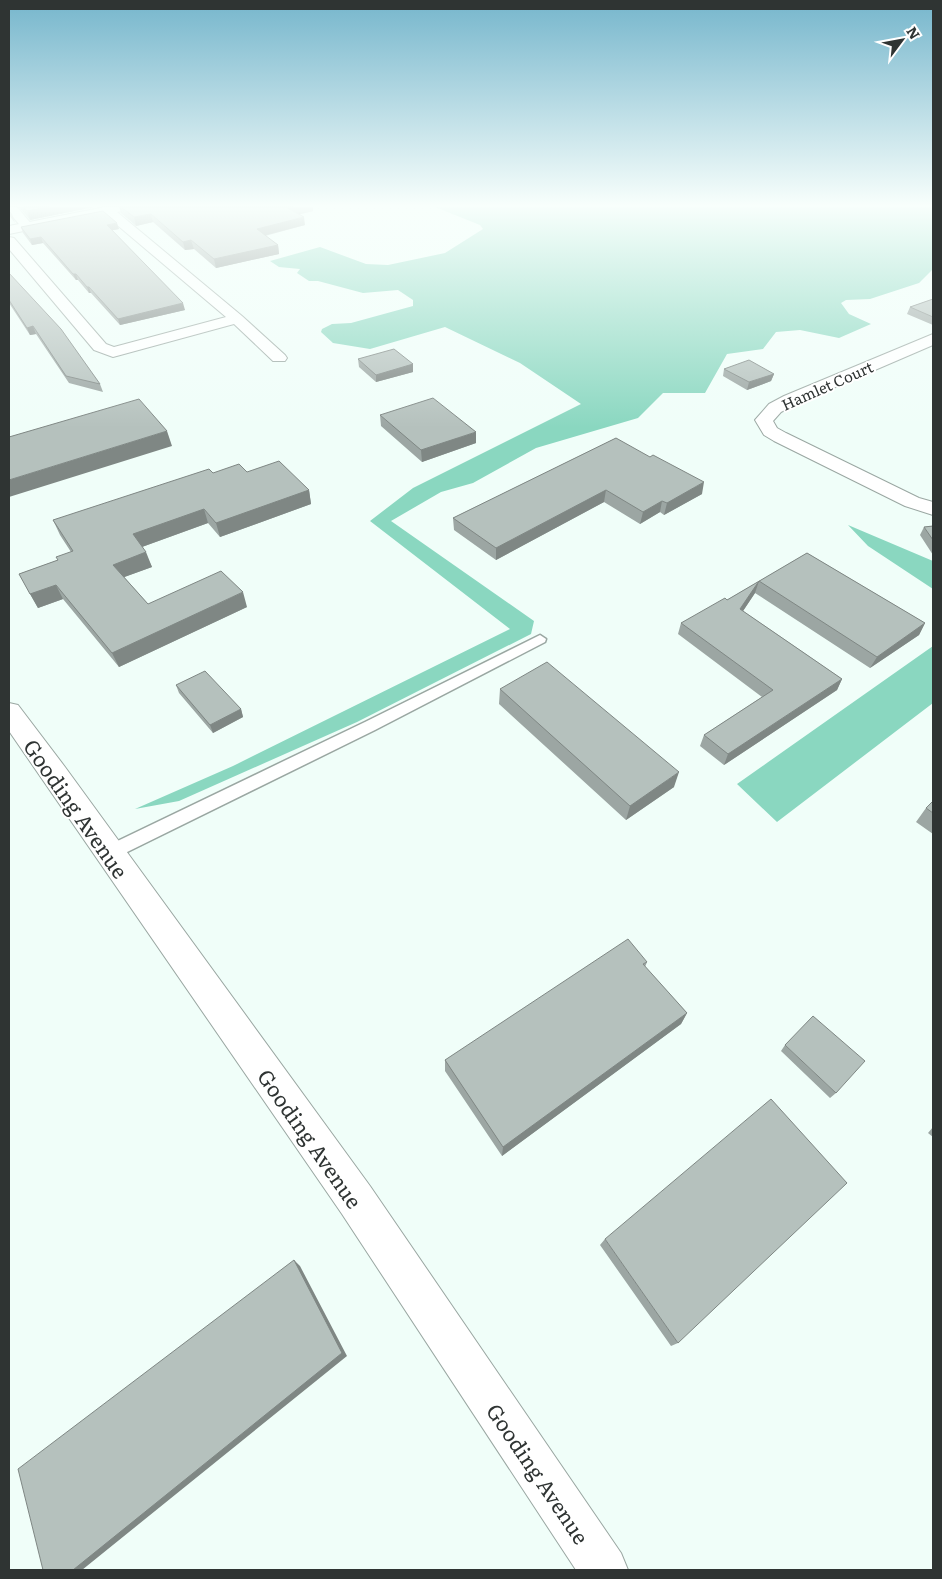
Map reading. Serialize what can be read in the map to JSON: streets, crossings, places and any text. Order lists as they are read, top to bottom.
{
  "streets": {
    "street": ["Hamlet Court", "Gooding Avenue"]
  },
  "north": "top right"
}
